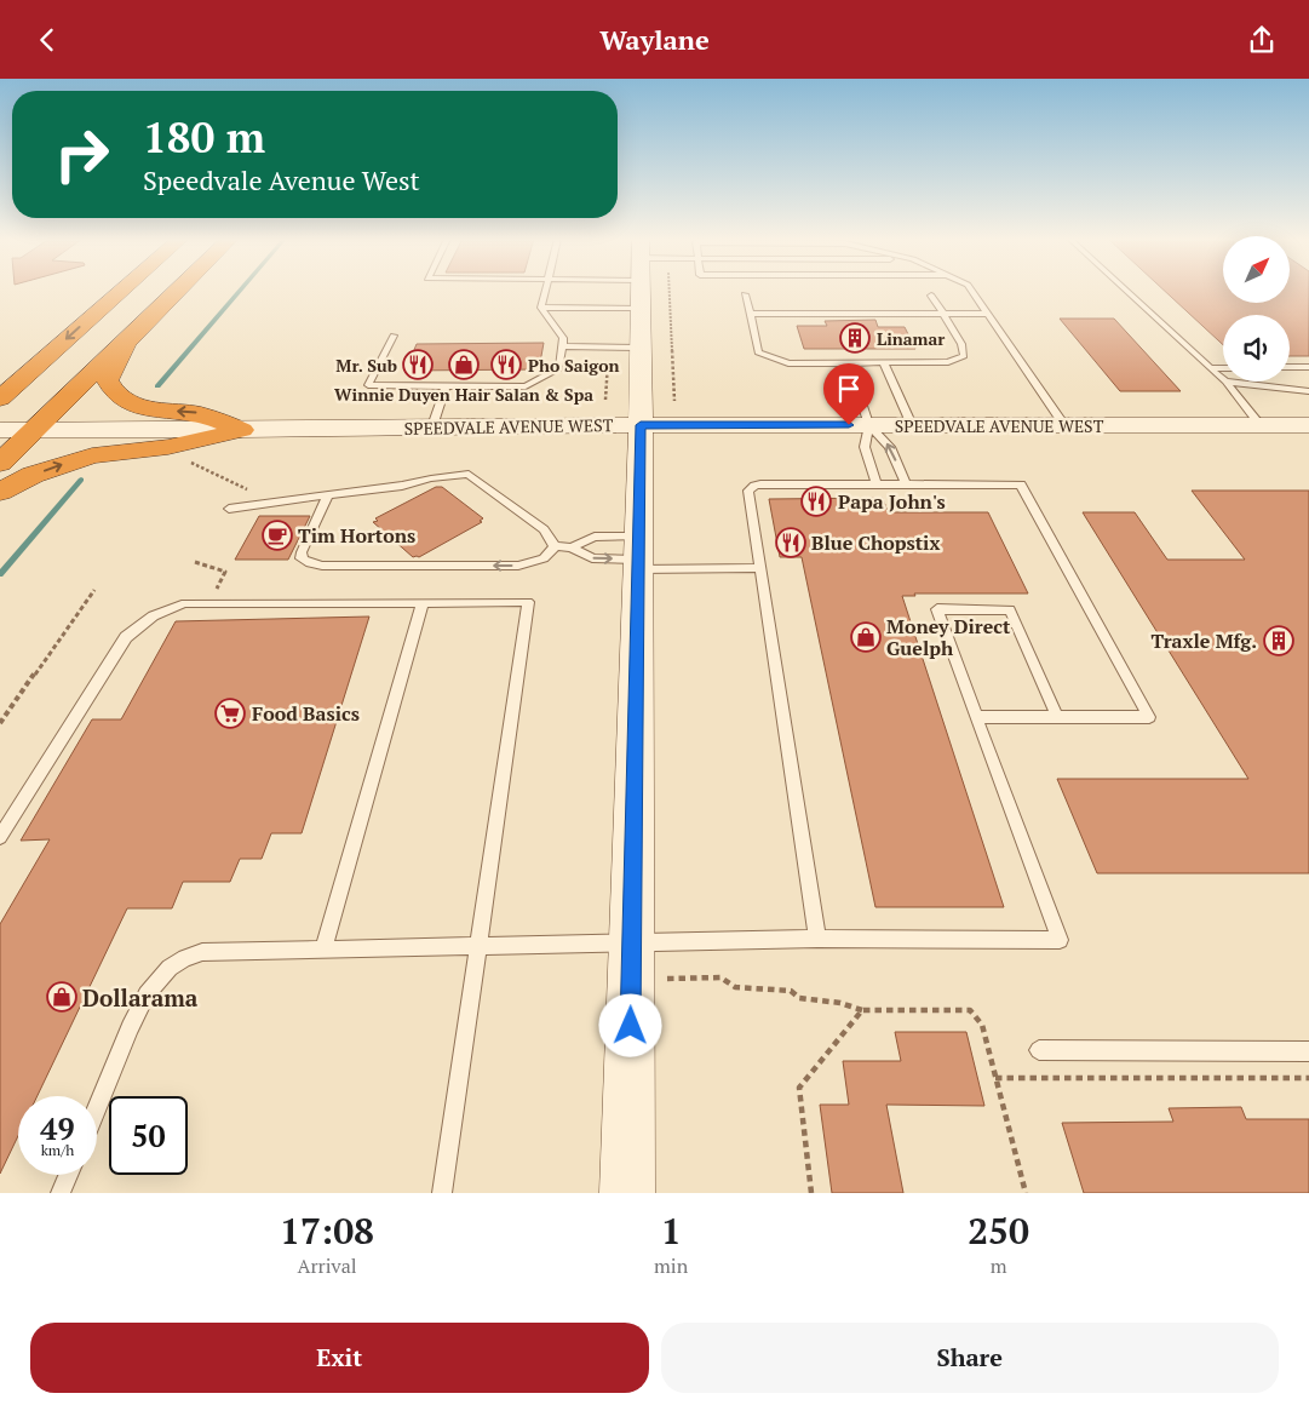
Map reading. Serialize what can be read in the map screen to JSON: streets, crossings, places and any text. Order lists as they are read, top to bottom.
{
  "streets": {
    "main road": ["SPEEDVALE AVENUE WEST"]
  },
  "places": {
    "building": ["Linamar", "Traxle Mfg."],
    "restaurant": [
      "Mr. Sub",
      "Pho Saigon",
      "Papa John's",
      "Blue Chopstix"
    ],
    "shop": ["Winnie Duyen Hair Salan & Spa", "Money Direct Guelph", "Dollarama"],
    "cafe": ["Tim Hortons"],
    "supermarket": ["Food Basics"]
  },
  "north": "top right",
  "page": {
    "header": "Waylane",
    "turn": ["180 m", "Speedvale Avenue West"],
    "speed": "49 km/h",
    "limit": "50",
    "eta": [
      "17:08",
      "Arrival",
      "1",
      "min",
      "250",
      "m"
    ],
    "buttons": ["Exit", "Share"]
  }
}
